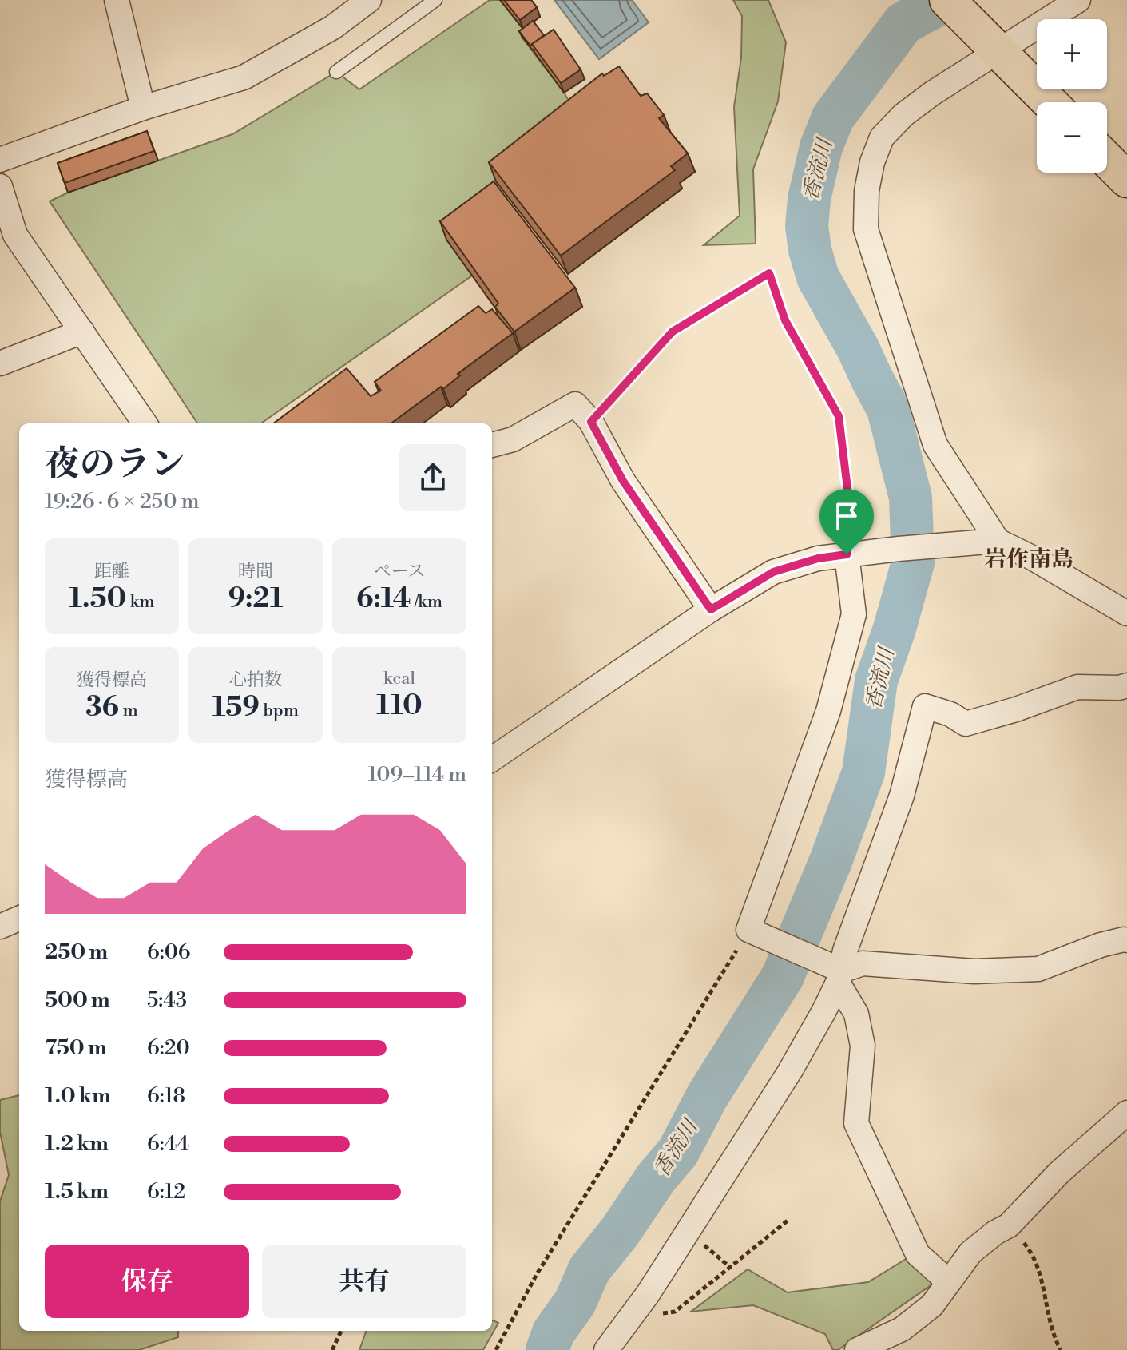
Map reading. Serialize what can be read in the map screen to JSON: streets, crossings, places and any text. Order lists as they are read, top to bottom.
{
  "districts": ["岩作南島"],
  "water": ["香流川"],
  "page": {
    "map_buttons": ["+", "−"],
    "heading": ["夜のラン", "19:26 · 6 × 250 m"],
    "stats": [
      ["距離", "1.50 km"],
      ["時間", "9:21"],
      ["ペース", "6:14 /km"],
      ["獲得標高", "36 m"],
      ["心拍数", "159 bpm"],
      ["kcal", "110"]
    ],
    "chart": ["獲得標高", "109–114 m"],
    "list": [
      {
        "name": "250 m",
        "note": "6:06"
      },
      {
        "name": "500 m",
        "note": "5:43"
      },
      {
        "name": "750 m",
        "note": "6:20"
      },
      {
        "name": "1.0 km",
        "note": "6:18"
      },
      {
        "name": "1.2 km",
        "note": "6:44"
      },
      {
        "name": "1.5 km",
        "note": "6:12"
      }
    ],
    "buttons": ["保存", "共有"]
  }
}
